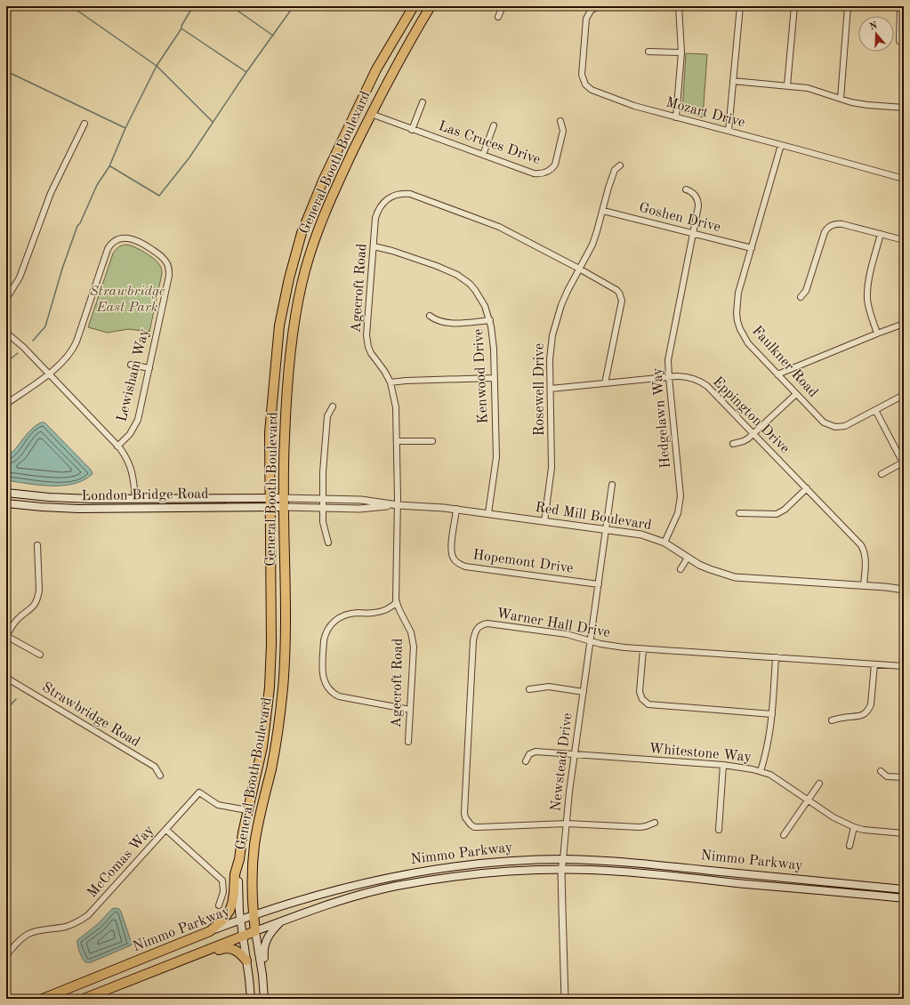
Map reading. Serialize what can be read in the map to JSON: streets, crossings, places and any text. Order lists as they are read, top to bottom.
{
  "streets": {
    "highway": ["General Booth Boulevard", "Nimmo Parkway"],
    "main road": ["London Bridge Road"],
    "street": [
      "Mozart Drive",
      "Las Cruces Drive",
      "Goshen Drive",
      "Agecroft Road",
      "Faulkner Road",
      "Lewisham Way",
      "Kenwood Drive",
      "Rosewell Drive",
      "Eppington Drive",
      "Hedgelawn Way",
      "Red Mill Boulevard",
      "Hopemont Drive",
      "Warner Hall Drive",
      "Strawbridge Road",
      "Whitestone Way",
      "Newstead Drive",
      "McComas Way"
    ]
  },
  "crossings": [
    ["Mozart Drive", "Faulkner Road"],
    ["Las Cruces Drive", "General Booth Boulevard"],
    ["General Booth Boulevard", "London Bridge Road"],
    ["General Booth Boulevard", "Red Mill Boulevard"],
    ["General Booth Boulevard", "Nimmo Parkway"],
    ["General Booth Boulevard", "McComas Way"],
    ["Goshen Drive", "Faulkner Road"],
    ["Goshen Drive", "Rosewell Drive"],
    ["Goshen Drive", "Hedgelawn Way"],
    ["Agecroft Road", "Kenwood Drive"],
    ["Agecroft Road", "Rosewell Drive"],
    ["Agecroft Road", "Eppington Drive"],
    ["Agecroft Road", "Red Mill Boulevard"],
    ["Kenwood Drive", "Red Mill Boulevard"],
    ["Rosewell Drive", "Eppington Drive"],
    ["Rosewell Drive", "Red Mill Boulevard"],
    ["Eppington Drive", "Hedgelawn Way"],
    ["Eppington Drive", "Red Mill Boulevard"],
    ["Hedgelawn Way", "Red Mill Boulevard"],
    ["London Bridge Road", "Red Mill Boulevard"],
    ["Red Mill Boulevard", "Hopemont Drive"],
    ["Red Mill Boulevard", "Newstead Drive"],
    ["Hopemont Drive", "Newstead Drive"],
    ["Warner Hall Drive", "Newstead Drive"],
    ["Whitestone Way", "Newstead Drive"],
    ["Newstead Drive", "Nimmo Parkway"]
  ],
  "parks": ["Strawbridge East Park"],
  "north": "top"
}
